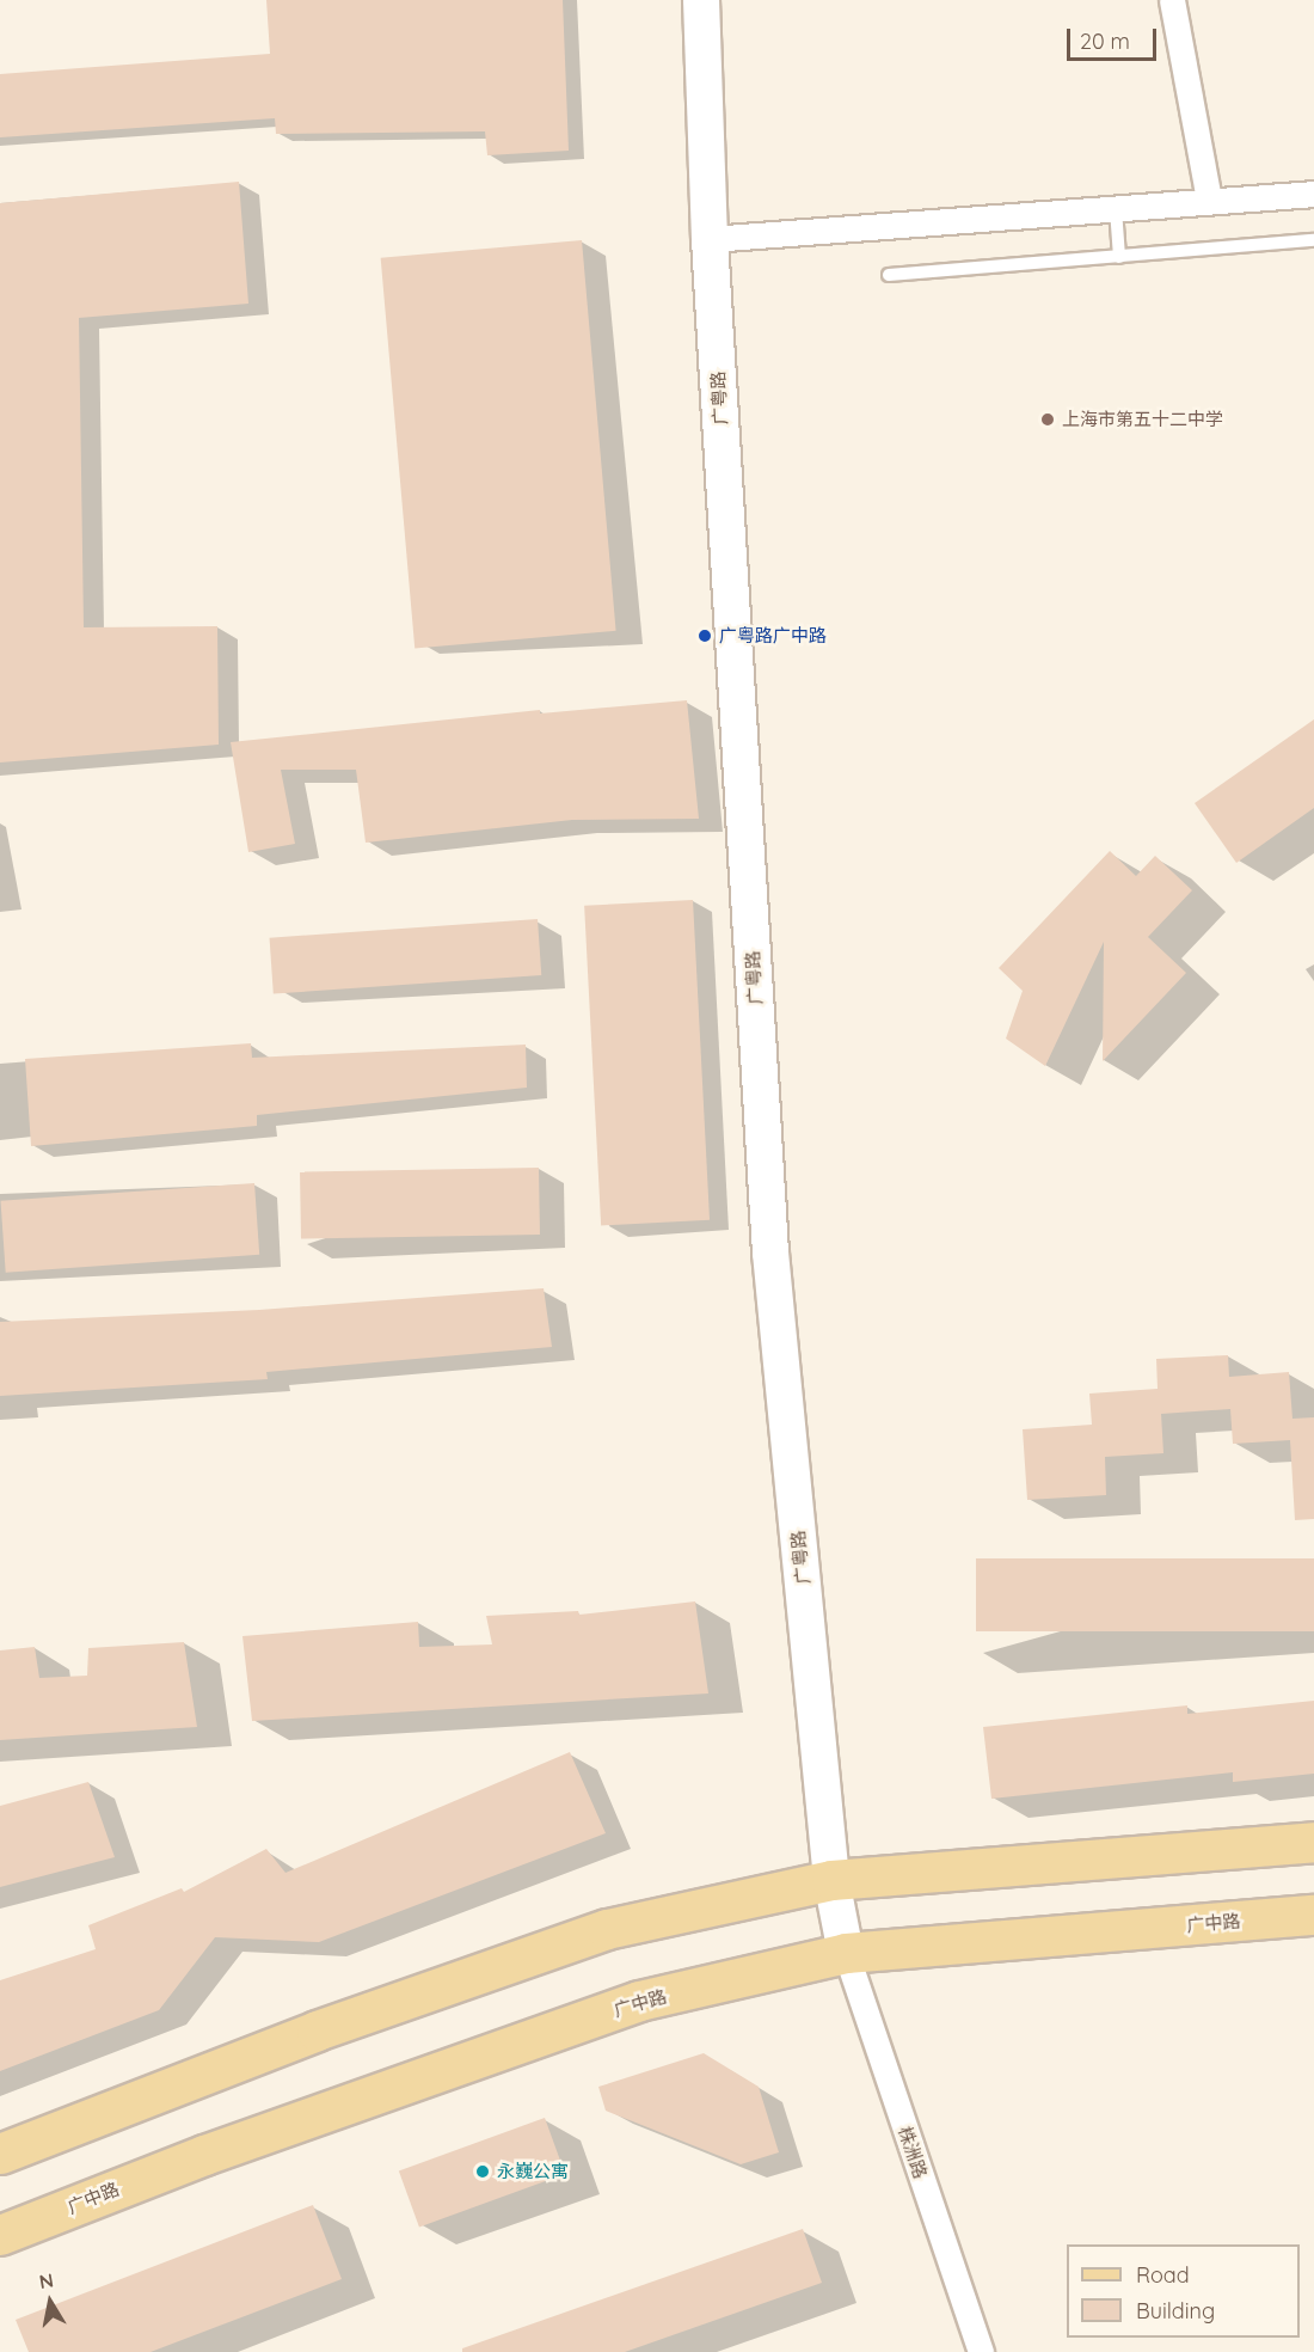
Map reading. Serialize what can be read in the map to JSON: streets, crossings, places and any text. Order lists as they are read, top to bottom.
{
  "streets": {
    "main road": ["广粤路", "广中路"],
    "street": ["株洲路"]
  },
  "crossings": [
    ["广粤路", "广中路"],
    ["广粤路", "株洲路"],
    ["广中路", "株洲路"]
  ],
  "places": ["上海市第五十二中学", "广粤路广中路", "永巍公寓"],
  "legend": ["Road", "Building"],
  "scale_bar": "20 m",
  "north": "top"
}
